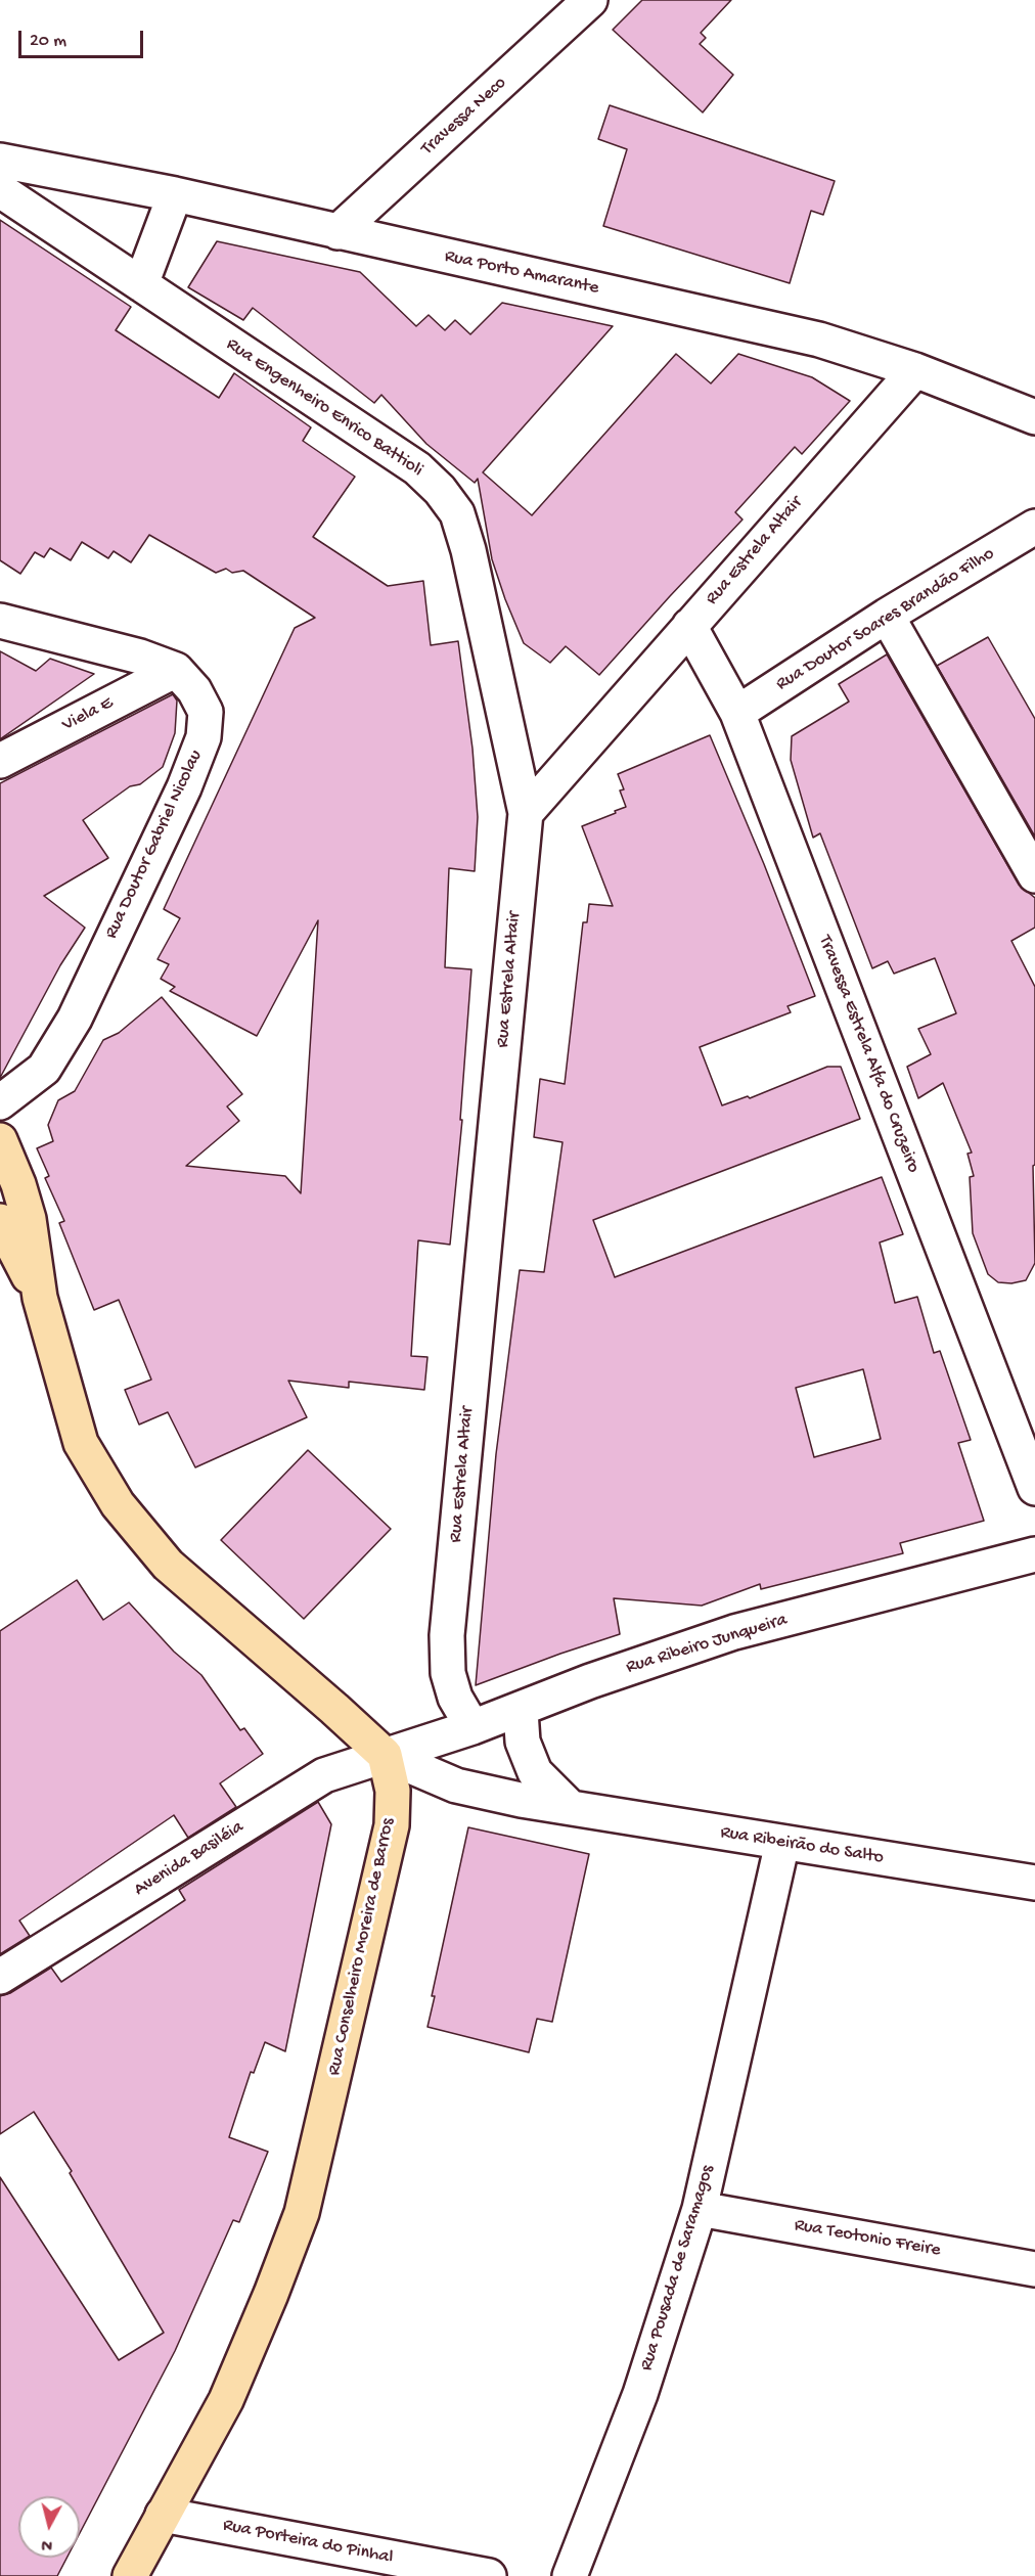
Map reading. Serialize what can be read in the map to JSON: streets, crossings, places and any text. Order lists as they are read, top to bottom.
{
  "streets": {
    "main road": ["Rua Conselheiro Moreira de Barros"],
    "street": [
      "Travessa Neco",
      "Rua Porto Amarante",
      "Rua Engenheiro Enrico Battioli",
      "Rua Estrela Altair",
      "Rua Doutor Soares Brandão Filho",
      "Viela E",
      "Rua Doutor Gabriel Nicolau",
      "Travessa Estrela Alfa do Cruzeiro",
      "Rua Ribeiro Junqueira",
      "Rua Ribeirão do Salto",
      "Avenida Basiléia",
      "Rua Teotonio Freire",
      "Rua Pousada de Saramagos",
      "Rua Porteira do Pinhal"
    ]
  },
  "crossings": [
    ["Travessa Neco", "Rua Porto Amarante"],
    ["Rua Porto Amarante", "Rua Estrela Altair"],
    ["Rua Engenheiro Enrico Battioli", "Rua Estrela Altair"],
    ["Rua Estrela Altair", "Travessa Estrela Alfa do Cruzeiro"],
    ["Rua Estrela Altair", "Rua Ribeiro Junqueira"],
    ["Rua Doutor Soares Brandão Filho", "Travessa Estrela Alfa do Cruzeiro"],
    ["Viela E", "Rua Doutor Gabriel Nicolau"],
    ["Rua Ribeiro Junqueira", "Rua Ribeirão do Salto"],
    ["Rua Ribeiro Junqueira", "Avenida Basiléia"],
    ["Rua Ribeiro Junqueira", "Rua Conselheiro Moreira de Barros"],
    ["Rua Ribeirão do Salto", "Avenida Basiléia"],
    ["Rua Ribeirão do Salto", "Rua Conselheiro Moreira de Barros"],
    ["Rua Ribeirão do Salto", "Rua Pousada de Saramagos"],
    ["Avenida Basiléia", "Rua Conselheiro Moreira de Barros"],
    ["Rua Conselheiro Moreira de Barros", "Rua Porteira do Pinhal"],
    ["Rua Teotonio Freire", "Rua Pousada de Saramagos"]
  ],
  "scale_bar": "20 m",
  "north": "bottom"
}
